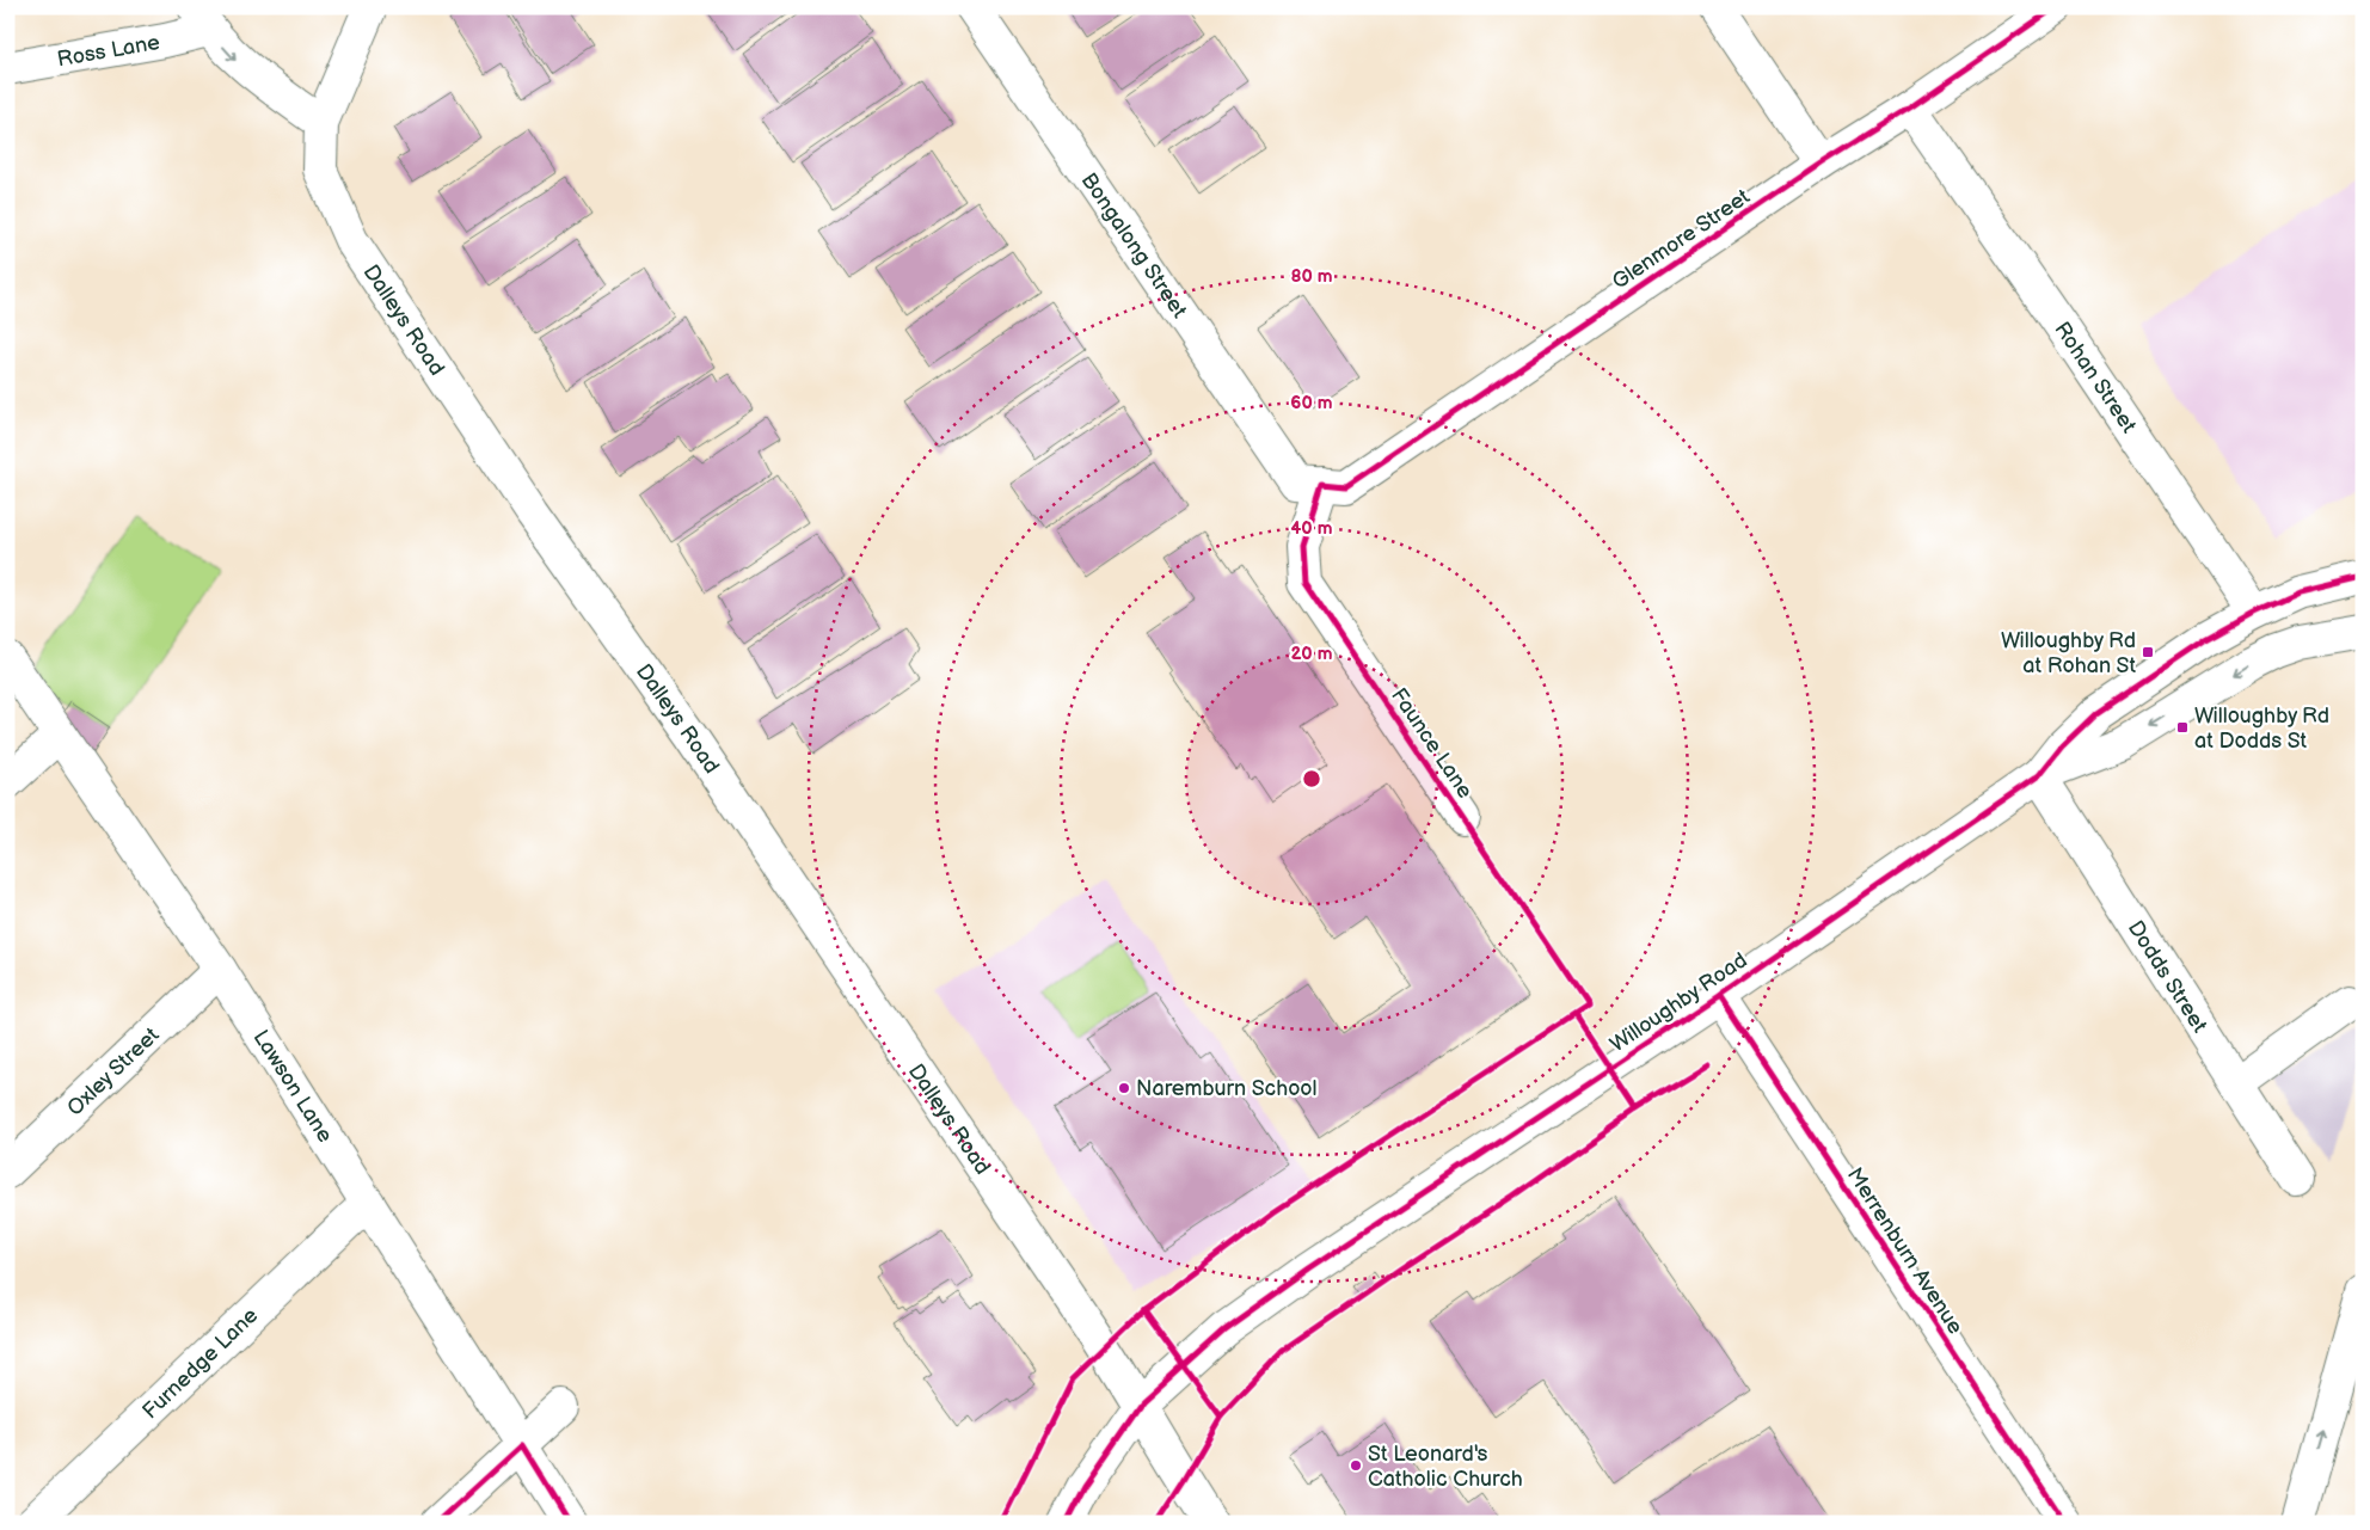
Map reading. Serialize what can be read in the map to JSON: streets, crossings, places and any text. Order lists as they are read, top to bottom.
{
  "streets": {
    "main road": [
      "Ross Lane",
      "Glenmore Street",
      "Bongalong Street",
      "Dalleys Road",
      "Rohan Street",
      "Faunce Lane",
      "Dodds Street",
      "Willoughby Road",
      "Oxley Street",
      "Lawson Lane",
      "Merrenburn Avenue",
      "Furnedge Lane"
    ]
  },
  "crossings": [
    ["Glenmore Street", "Bongalong Street"],
    ["Glenmore Street", "Rohan Street"],
    ["Glenmore Street", "Faunce Lane"],
    ["Bongalong Street", "Faunce Lane"],
    ["Dalleys Road", "Willoughby Road"],
    ["Rohan Street", "Willoughby Road"],
    ["Dodds Street", "Willoughby Road"],
    ["Willoughby Road", "Merrenburn Avenue"],
    ["Oxley Street", "Lawson Lane"],
    ["Lawson Lane", "Furnedge Lane"]
  ],
  "places": {
    "transit": ["Willoughby Rd at Rohan St", "Willoughby Rd at Dodds St"],
    "other": ["Naremburn School", "St Leonard's Catholic Church"]
  },
  "rings": [
    "80 m",
    "60 m",
    "40 m",
    "20 m"
  ]
}
